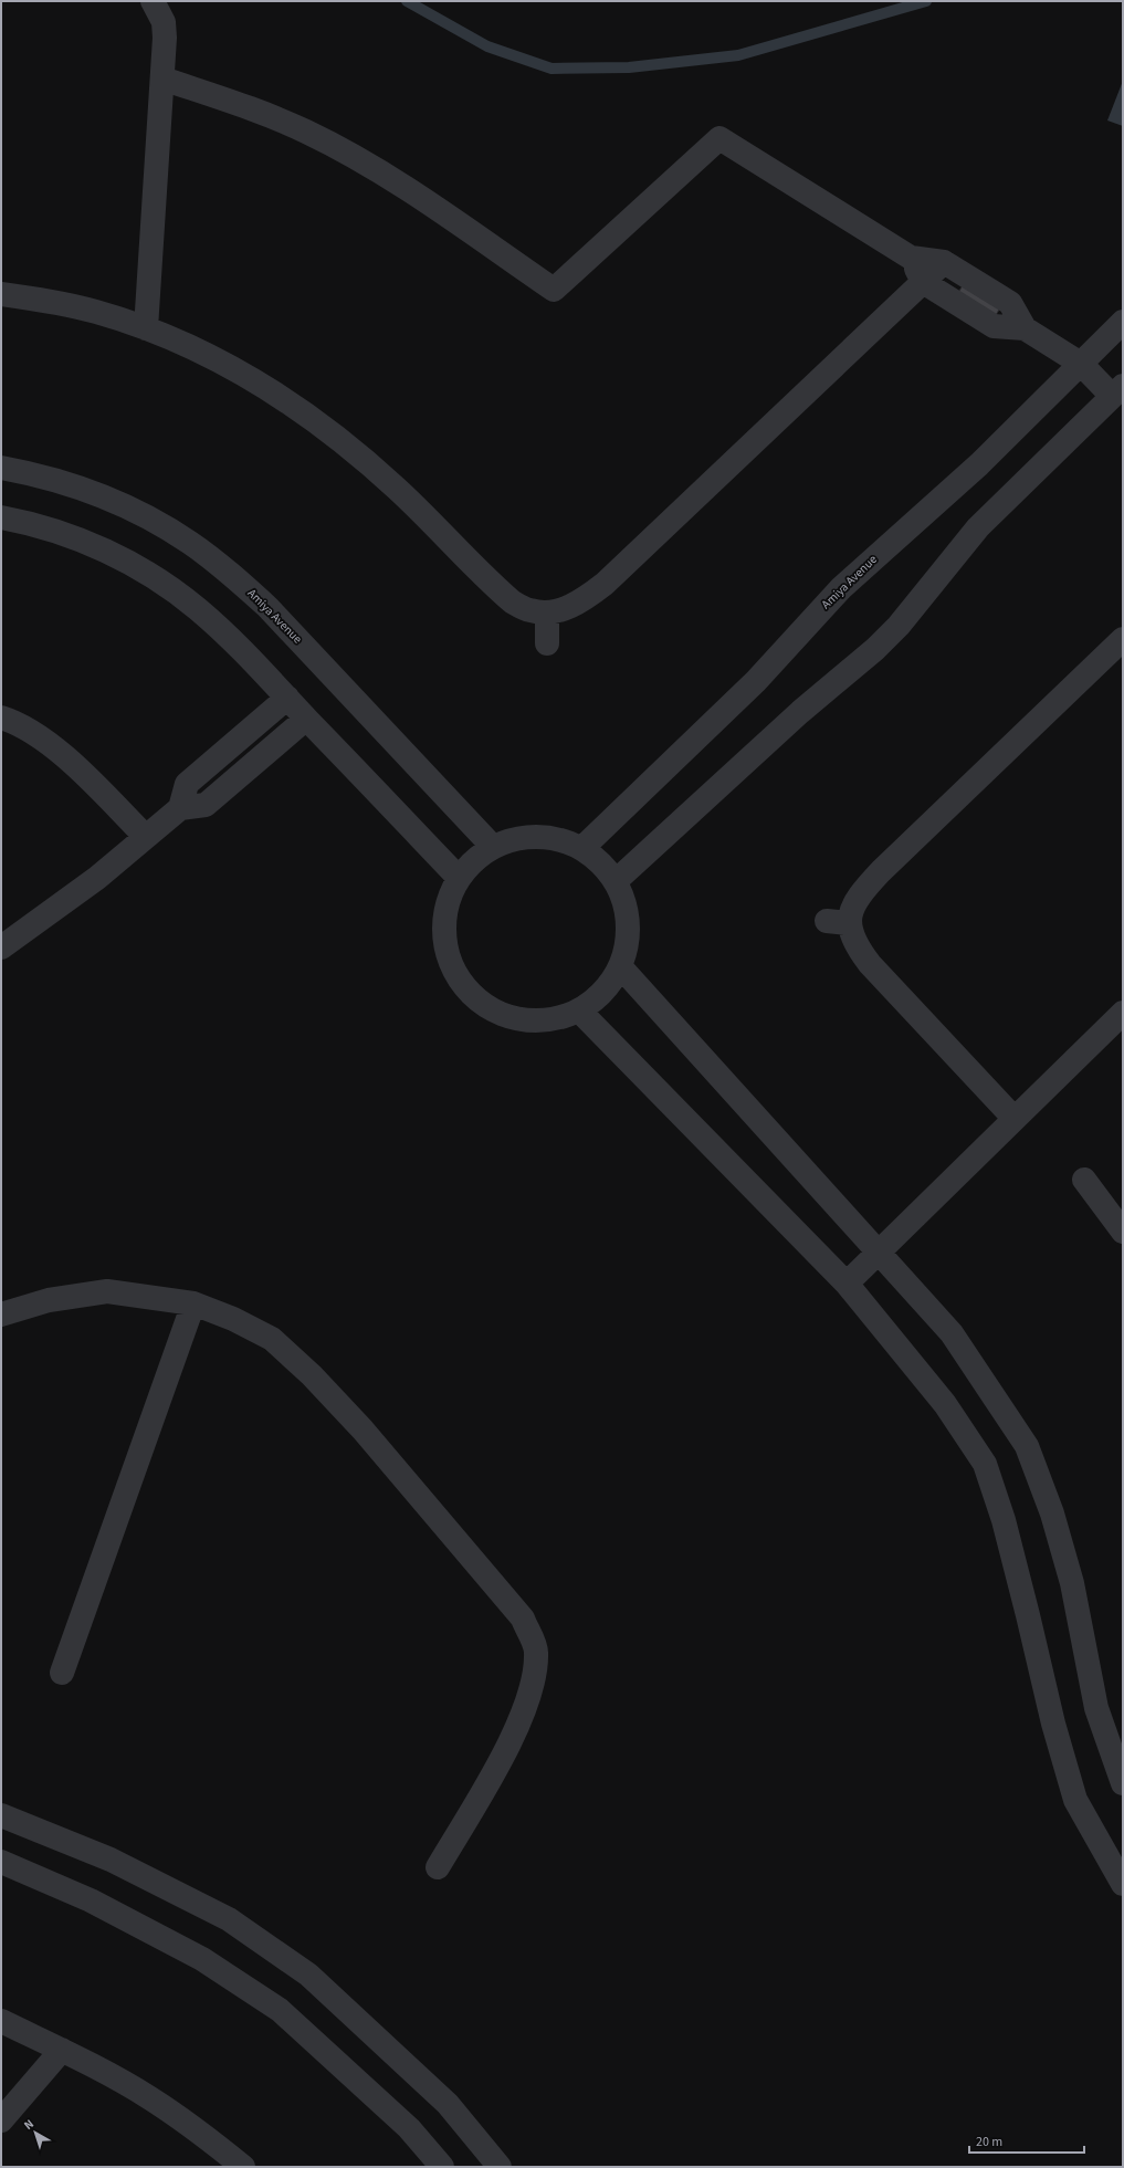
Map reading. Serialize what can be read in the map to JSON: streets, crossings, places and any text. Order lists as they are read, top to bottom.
{
  "streets": {
    "street": ["Amiya Avenue"]
  },
  "scale_bar": "20 m",
  "north": "top left"
}
